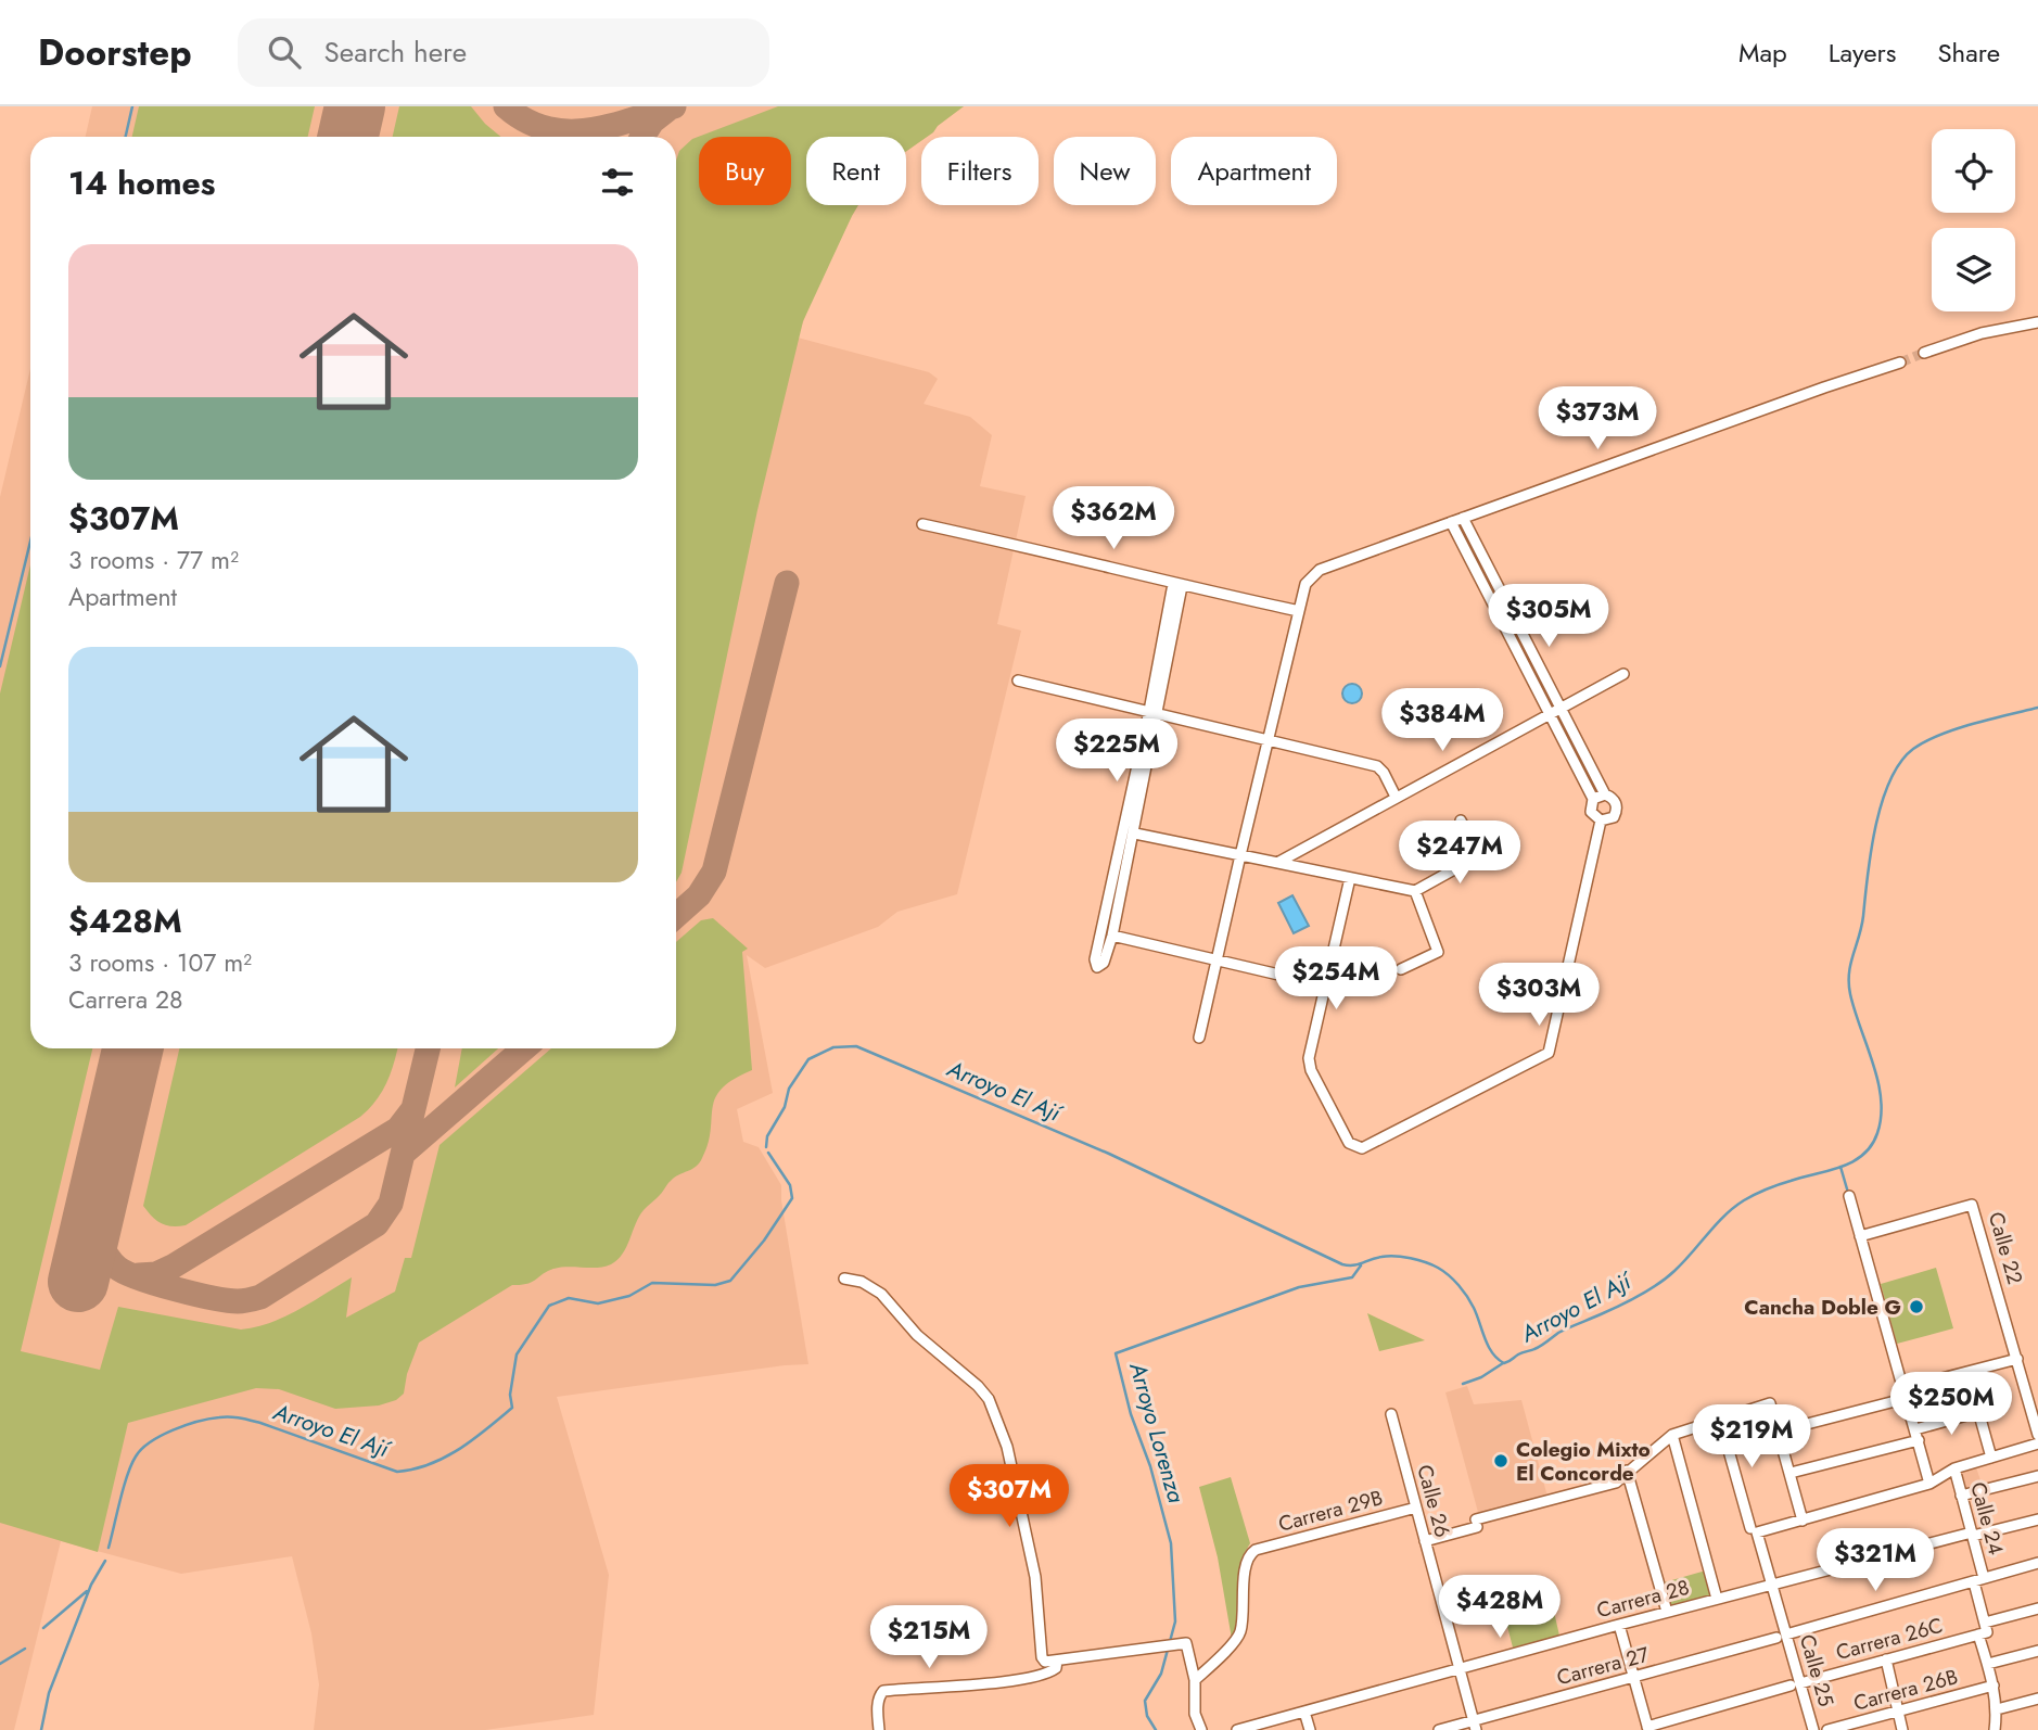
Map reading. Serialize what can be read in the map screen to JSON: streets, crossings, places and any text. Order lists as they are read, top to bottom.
{
  "streets": {
    "street": [
      "Calle 22",
      "Calle 26",
      "Carrera 29B",
      "Calle 24",
      "Carrera 28",
      "Carrera 26C",
      "Carrera 27",
      "Calle 25",
      "Carrera 26B"
    ]
  },
  "crossings": [
    ["Calle 26", "Carrera 29B"],
    ["Calle 26", "Carrera 28"],
    ["Calle 26", "Carrera 27"],
    ["Calle 24", "Carrera 28"],
    ["Calle 24", "Carrera 26C"],
    ["Calle 24", "Carrera 27"],
    ["Calle 24", "Carrera 26B"],
    ["Carrera 28", "Calle 25"],
    ["Carrera 26C", "Calle 25"],
    ["Carrera 27", "Calle 25"]
  ],
  "water": ["Arroyo El Ají", "Arroyo Lorenza"],
  "places": ["Cancha Doble G", "Colegio Mixto El Concorde"],
  "page": {
    "header": "Doorstep",
    "search": "Search here",
    "nav": ["Map", "Layers", "Share"],
    "chip": [
      "Buy",
      "Rent",
      "Filters",
      "New",
      "Apartment"
    ],
    "heading": "14 homes",
    "list": [
      {
        "name": "$307M",
        "note": "3 rooms · 77 m² · Apartment"
      },
      {
        "name": "$428M",
        "note": "3 rooms · 107 m² · Carrera 28"
      }
    ],
    "price": [
      "$373M",
      "$362M",
      "$305M",
      "$384M",
      "$225M",
      "$247M",
      "$254M",
      "$303M",
      "$250M",
      "$219M",
      "$307M",
      "$321M",
      "$428M",
      "$215M"
    ]
  }
}
